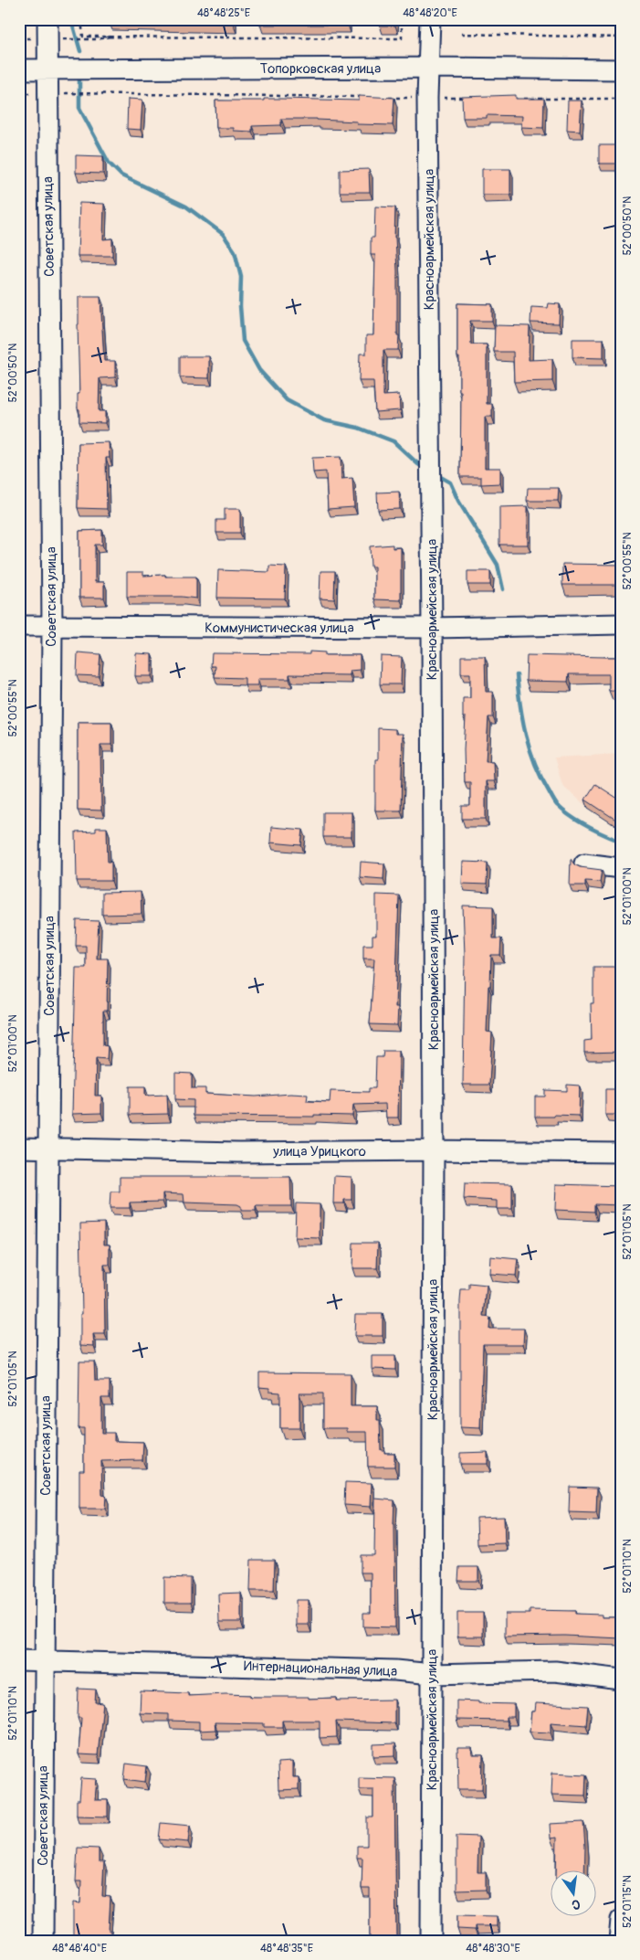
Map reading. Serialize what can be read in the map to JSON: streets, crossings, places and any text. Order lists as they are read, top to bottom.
{
  "streets": {
    "street": [
      "Топорковская улица",
      "Советская улица",
      "Красноармейская улица",
      "Коммунистическая улица",
      "улица Урицкого",
      "Интернациональная улица"
    ]
  },
  "crossings": [
    ["Топорковская улица", "Советская улица"],
    ["Топорковская улица", "Красноармейская улица"],
    ["Советская улица", "Коммунистическая улица"],
    ["Советская улица", "улица Урицкого"],
    ["Советская улица", "Интернациональная улица"],
    ["Красноармейская улица", "Коммунистическая улица"],
    ["Красноармейская улица", "улица Урицкого"],
    ["Красноармейская улица", "Интернациональная улица"]
  ],
  "north": "bottom",
  "coordinates": [
    "48°48'25\"E",
    "48°48'20\"E",
    "52°00'50\"N",
    "52°00'55\"N",
    "52°01'00\"N",
    "52°01'05\"N",
    "52°01'10\"N",
    "52°01'15\"N",
    "48°48'40\"E",
    "48°48'35\"E",
    "48°48'30\"E"
  ]
}
